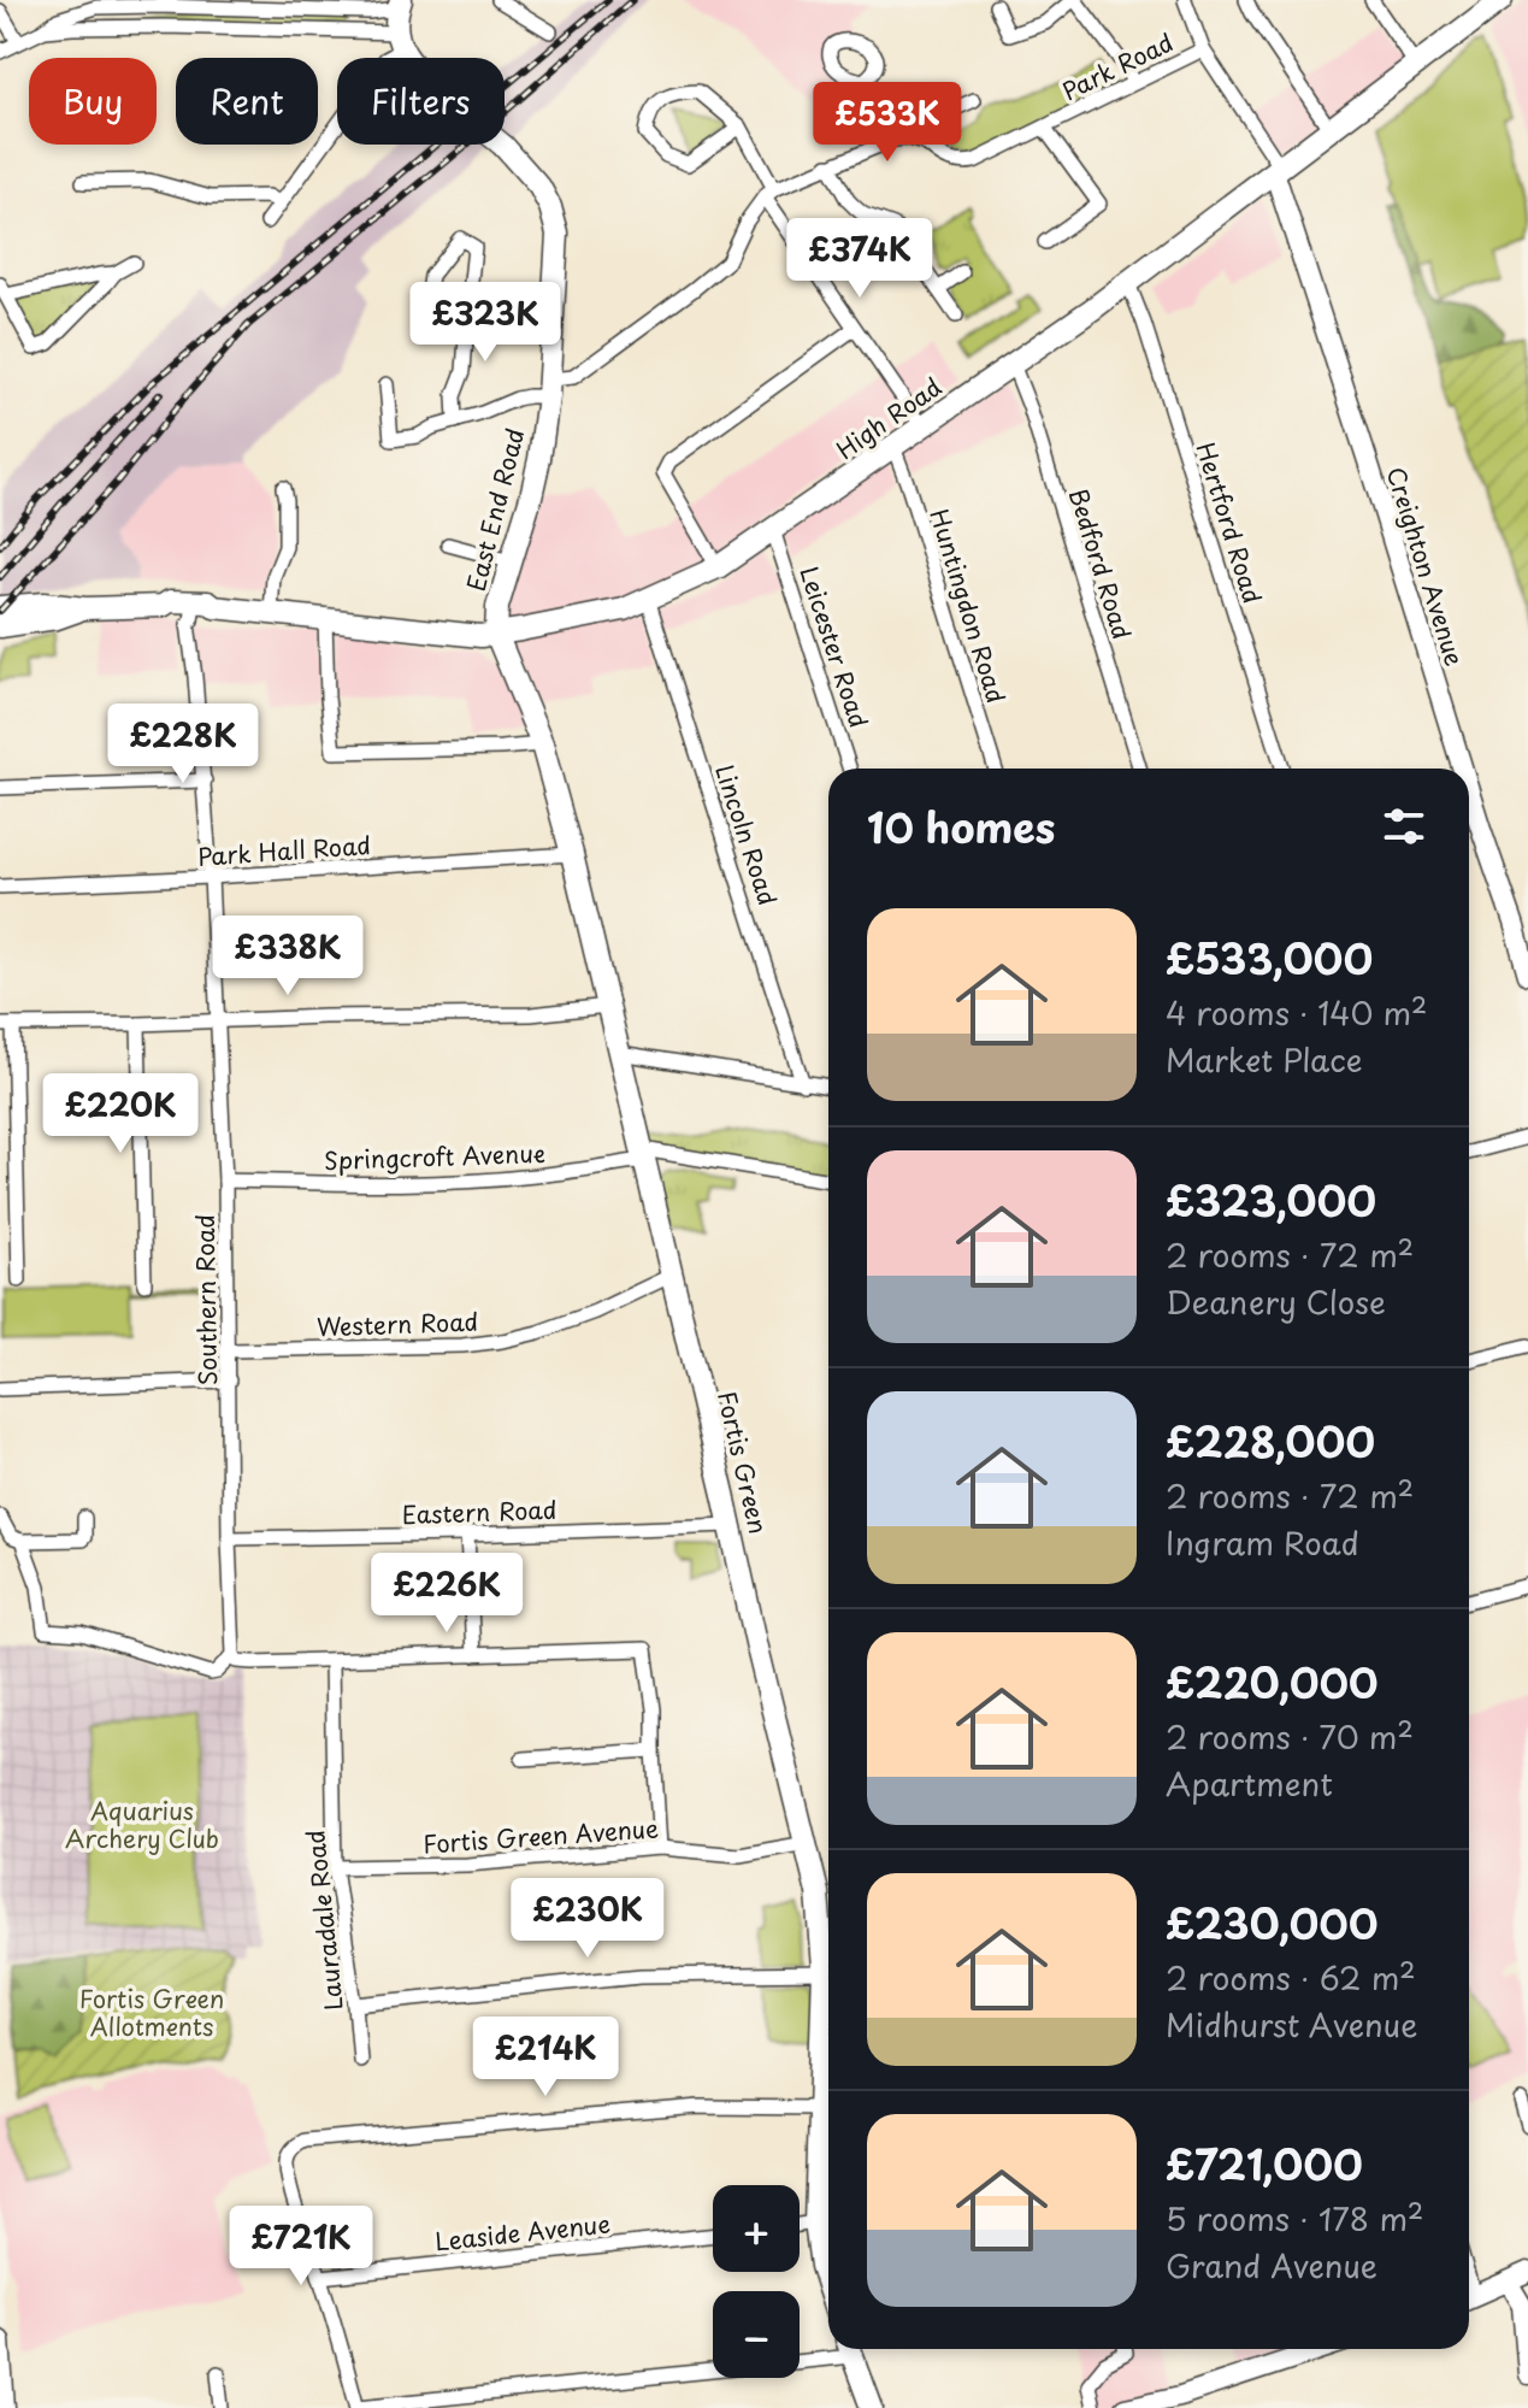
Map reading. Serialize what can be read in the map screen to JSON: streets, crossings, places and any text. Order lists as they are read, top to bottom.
{
  "streets": {
    "main road": ["High Road", "East End Road", "Fortis Green"],
    "street": [
      "Park Road",
      "Hertford Road",
      "Bedford Road",
      "Creighton Avenue",
      "Huntingdon Road",
      "Leicester Road",
      "Lincoln Road",
      "Park Hall Road",
      "Springcroft Avenue",
      "Southern Road",
      "Western Road",
      "Eastern Road",
      "Fortis Green Avenue",
      "Lauradale Road",
      "Leaside Avenue"
    ]
  },
  "crossings": [
    ["Park Road", "High Road"],
    ["Park Road", "Creighton Avenue"],
    ["High Road", "East End Road"],
    ["High Road", "Hertford Road"],
    ["High Road", "Bedford Road"],
    ["High Road", "Creighton Avenue"],
    ["High Road", "Huntingdon Road"],
    ["High Road", "Leicester Road"],
    ["High Road", "Lincoln Road"],
    ["High Road", "Southern Road"],
    ["High Road", "Fortis Green"],
    ["East End Road", "Fortis Green"],
    ["Park Hall Road", "Southern Road"],
    ["Park Hall Road", "Fortis Green"],
    ["Springcroft Avenue", "Southern Road"],
    ["Springcroft Avenue", "Fortis Green"],
    ["Southern Road", "Western Road"],
    ["Southern Road", "Eastern Road"],
    ["Western Road", "Fortis Green"],
    ["Fortis Green", "Eastern Road"],
    ["Fortis Green", "Fortis Green Avenue"],
    ["Fortis Green Avenue", "Lauradale Road"]
  ],
  "parks": ["Aquarius Archery Club", "Fortis Green Allotments"],
  "page": {
    "chip": ["Buy", "Rent", "Filters"],
    "price": [
      "£533K",
      "£374K",
      "£323K",
      "£228K",
      "£338K",
      "£220K",
      "£226K",
      "£230K",
      "£214K",
      "£721K"
    ],
    "heading": "10 homes",
    "list": [
      {
        "name": "£533,000",
        "note": "4 rooms · 140 m² · Market Place"
      },
      {
        "name": "£323,000",
        "note": "2 rooms · 72 m² · Deanery Close"
      },
      {
        "name": "£228,000",
        "note": "2 rooms · 72 m² · Ingram Road"
      },
      {
        "name": "£220,000",
        "note": "2 rooms · 70 m² · Apartment"
      },
      {
        "name": "£230,000",
        "note": "2 rooms · 62 m² · Midhurst Avenue"
      },
      {
        "name": "£721,000",
        "note": "5 rooms · 178 m² · Grand Avenue"
      }
    ],
    "map_buttons": ["+", "−"]
  }
}
